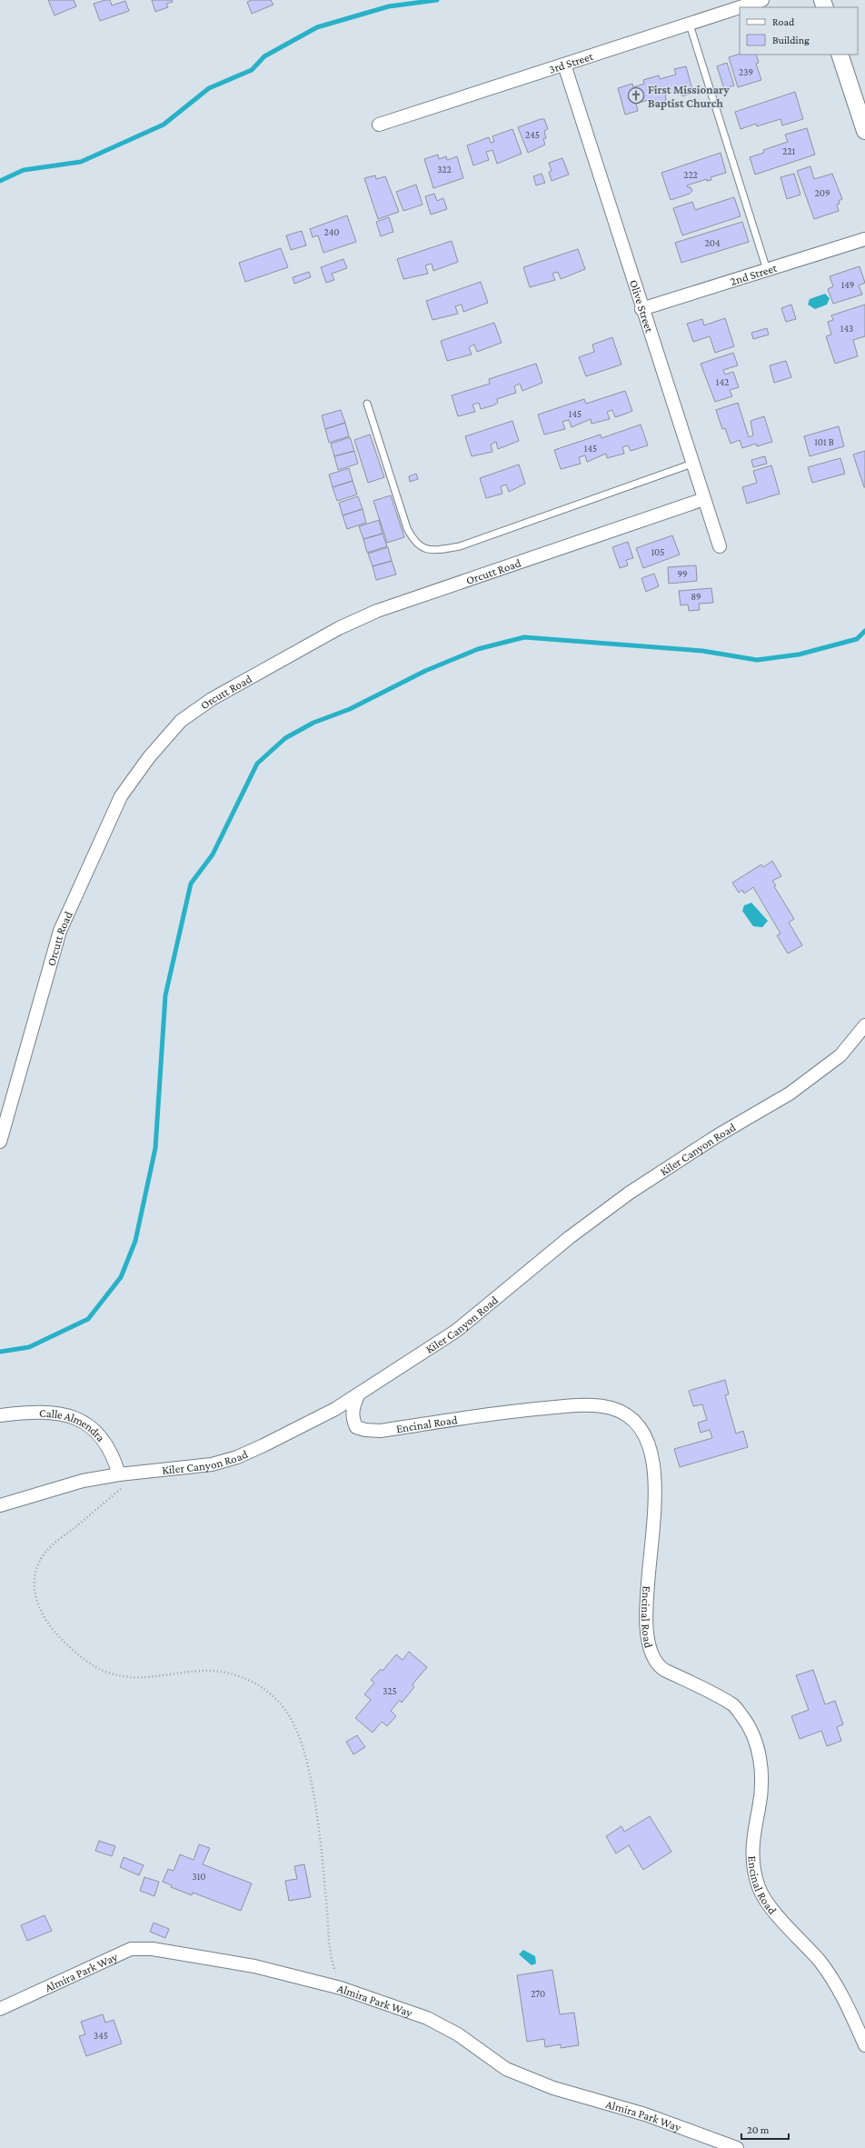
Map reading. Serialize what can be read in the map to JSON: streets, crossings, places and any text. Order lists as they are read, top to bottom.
{
  "streets": {
    "street": [
      "3rd Street",
      "2nd Street",
      "Olive Street",
      "Orcutt Road",
      "Kiler Canyon Road",
      "Encinal Road",
      "Calle Almendra",
      "Almira Park Way"
    ]
  },
  "crossings": [
    ["3rd Street", "Olive Street"],
    ["2nd Street", "Olive Street"],
    ["Olive Street", "Orcutt Road"],
    ["Kiler Canyon Road", "Encinal Road"],
    ["Kiler Canyon Road", "Calle Almendra"]
  ],
  "places": {
    "church": ["First Missionary Baptist Church"]
  },
  "house_numbers": [
    "239",
    "245",
    "221",
    "322",
    "222",
    "209",
    "240",
    "204",
    "149",
    "143",
    "142",
    "145",
    "101 B",
    "145",
    "105",
    "99",
    "89",
    "325",
    "310",
    "270",
    "345"
  ],
  "legend": ["Road", "Building"],
  "scale_bar": "20 m"
}
